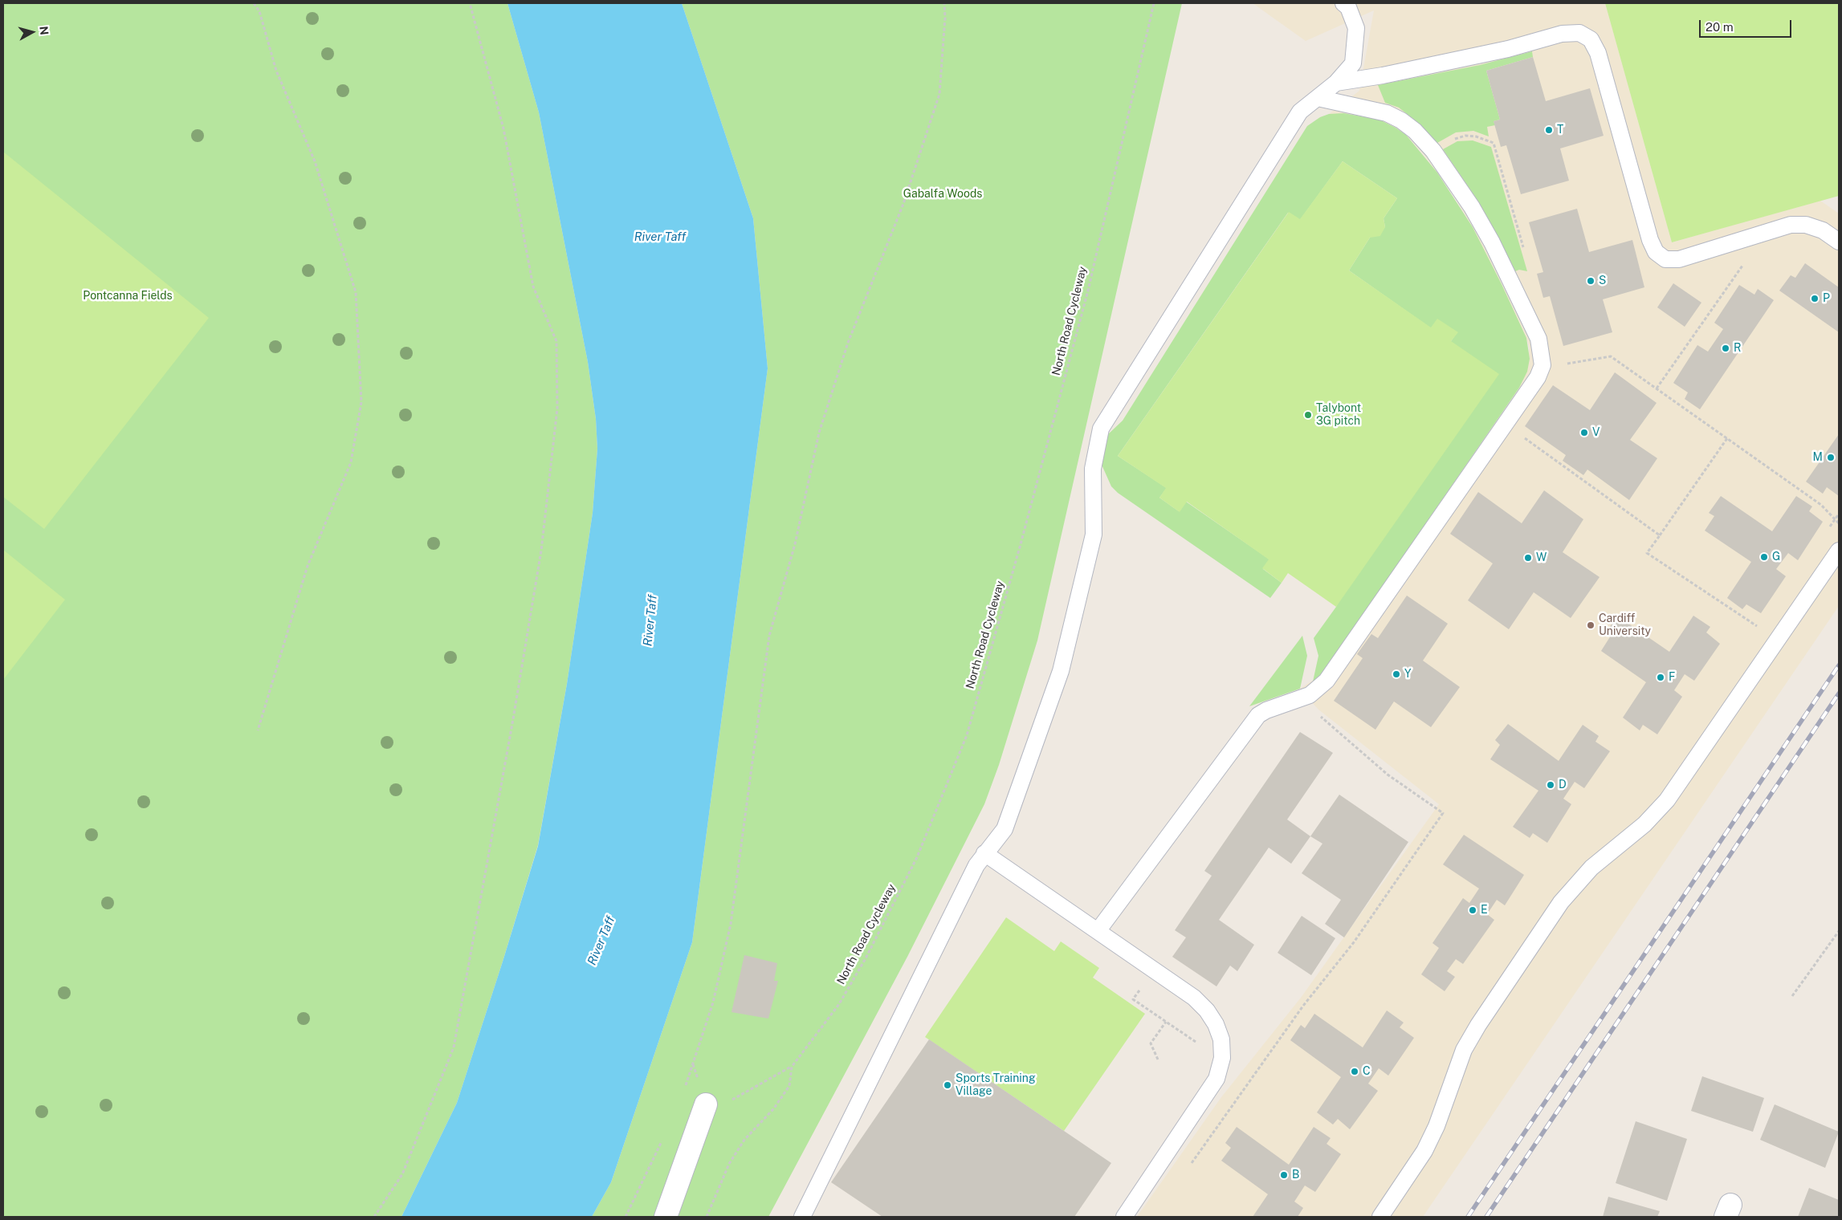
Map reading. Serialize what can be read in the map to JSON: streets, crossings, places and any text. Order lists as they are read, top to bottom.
{
  "streets": {
    "path": ["North Road Cycleway"]
  },
  "water": ["River Taff"],
  "parks": ["Gabalfa Woods", "Pontcanna Fields"],
  "places": [
    "T",
    "S",
    "P",
    "R",
    "Talybont 3G pitch",
    "V",
    "M",
    "G",
    "W",
    "Cardiff University",
    "Y",
    "F",
    "D",
    "E",
    "C",
    "Sports Training Village",
    "B"
  ],
  "scale_bar": "20 m",
  "north": "right"
}
